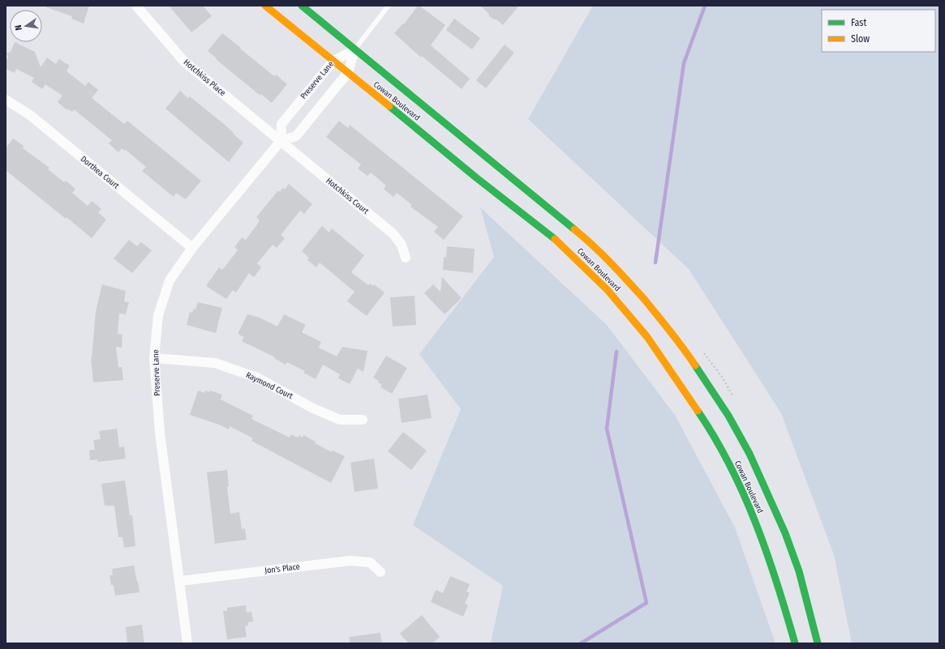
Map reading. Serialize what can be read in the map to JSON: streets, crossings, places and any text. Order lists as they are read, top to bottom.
{
  "streets": {
    "main road": ["Cowan Boulevard"],
    "street": [
      "Hotchkiss Place",
      "Preserve Lane",
      "Dorthea Court",
      "Hotchkiss Court",
      "Raymond Court",
      "Jon's Place"
    ]
  },
  "crossings": [
    ["Hotchkiss Place", "Preserve Lane"],
    ["Hotchkiss Place", "Hotchkiss Court"],
    ["Preserve Lane", "Cowan Boulevard"],
    ["Preserve Lane", "Dorthea Court"],
    ["Preserve Lane", "Hotchkiss Court"],
    ["Preserve Lane", "Raymond Court"],
    ["Preserve Lane", "Jon's Place"]
  ],
  "legend": ["Fast", "Slow"],
  "north": "left"
}
